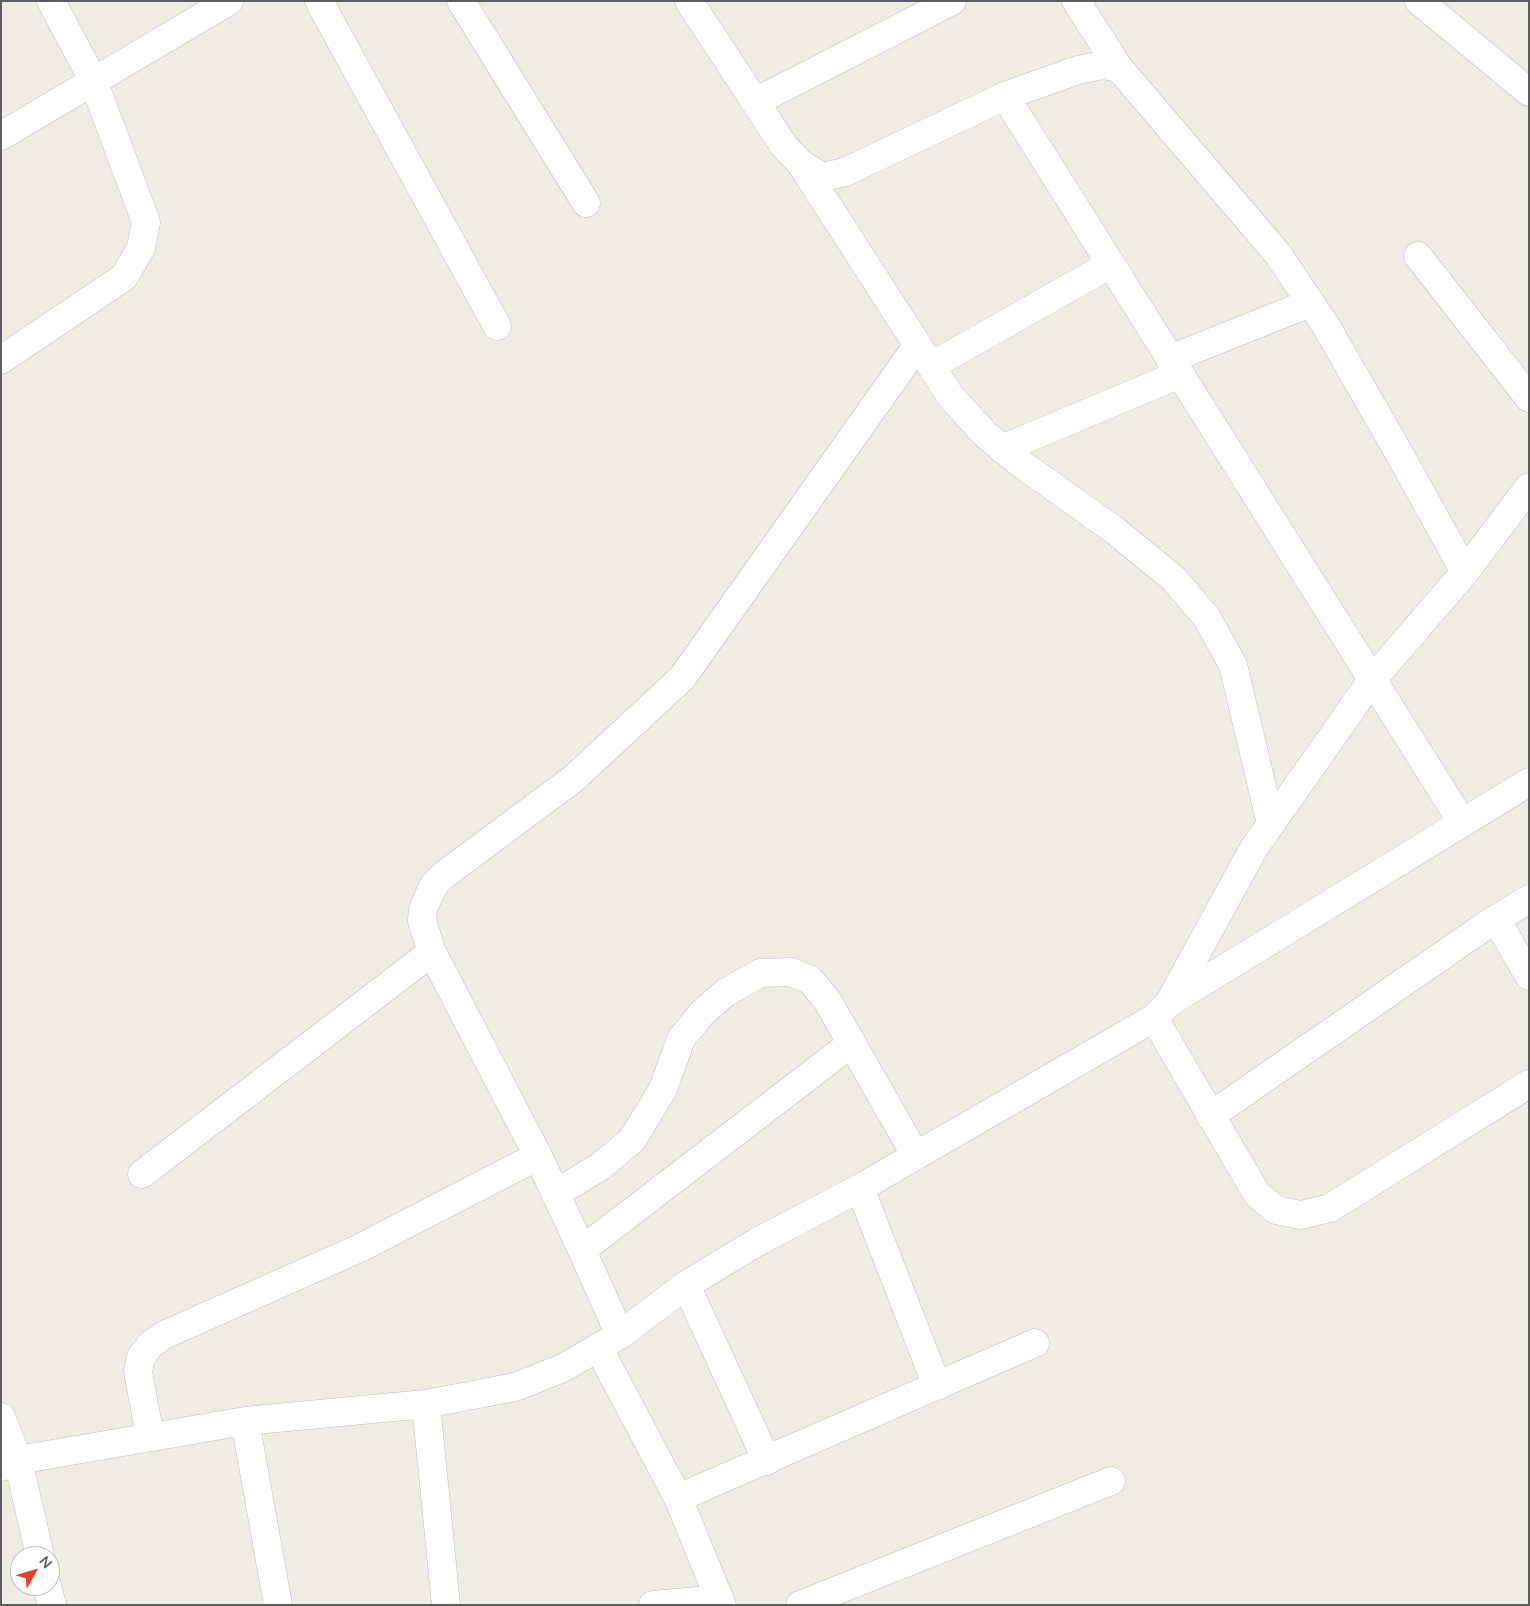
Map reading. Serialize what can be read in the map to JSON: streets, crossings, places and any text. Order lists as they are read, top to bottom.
{
  "north": "top right"
}
